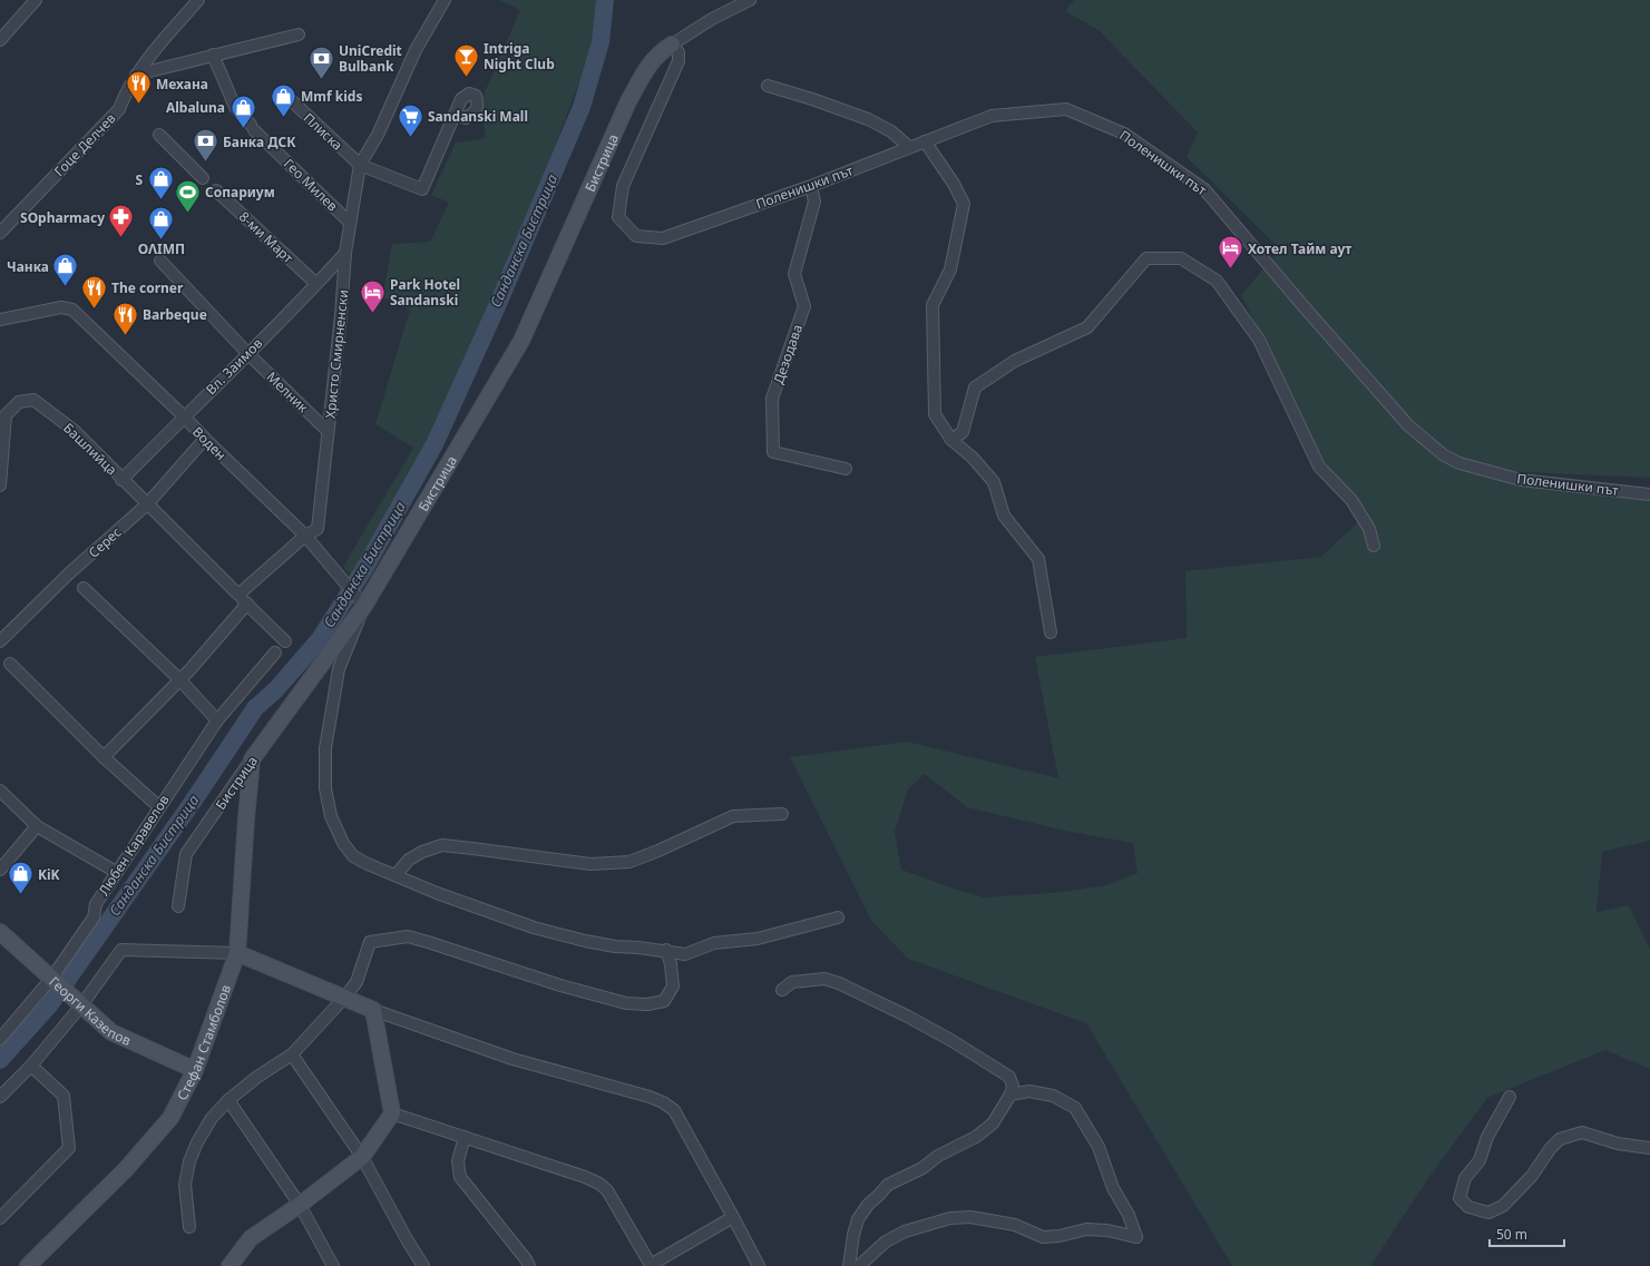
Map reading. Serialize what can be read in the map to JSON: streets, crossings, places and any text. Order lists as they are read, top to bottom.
{
  "streets": {
    "street": [
      "Плиска",
      "Гоце Делчев",
      "Бистрица",
      "Поленишки път",
      "Гео Милев",
      "8-ми Март",
      "Христо Смирненски",
      "Дезодава",
      "Вл. Заимов",
      "Мелник",
      "Воден",
      "Башлийца",
      "Серес",
      "Любен Каравелов",
      "Георги Казепов",
      "Стефан Стамболов"
    ]
  },
  "crossings": [
    ["Плиска", "Христо Смирненски"],
    ["Бистрица", "Поленишки път"],
    ["Бистрица", "Воден"],
    ["Бистрица", "Стефан Стамболов"],
    ["Поленишки път", "Дезодава"],
    ["Гео Милев", "Христо Смирненски"],
    ["8-ми Март", "Вл. Заимов"],
    ["Христо Смирненски", "Вл. Заимов"],
    ["Христо Смирненски", "Мелник"],
    ["Христо Смирненски", "Воден"],
    ["Вл. Заимов", "Мелник"],
    ["Вл. Заимов", "Воден"],
    ["Вл. Заимов", "Башлийца"],
    ["Воден", "Серес"],
    ["Башлийца", "Серес"],
    ["Любен Каравелов", "Георги Казепов"],
    ["Георги Казепов", "Стефан Стамболов"]
  ],
  "water": ["Санданска Бистрица"],
  "places": {
    "bar": ["Intriga Night Club"],
    "bank": ["UniCredit Bulbank", "Банка ДСК"],
    "restaurant": ["Механа", "The corner", "Barbeque"],
    "shop": [
      "Mmf kids",
      "Albaluna",
      "S",
      "ΟΛΙΜΠ",
      "Чанка",
      "KiK"
    ],
    "supermarket": ["Sandanski Mall"],
    "sports": ["Сопариум"],
    "pharmacy": ["SOpharmacy"],
    "hotel": ["Хотел Тайм аут", "Park Hotel Sandanski"]
  },
  "scale_bar": "50 m"
}
